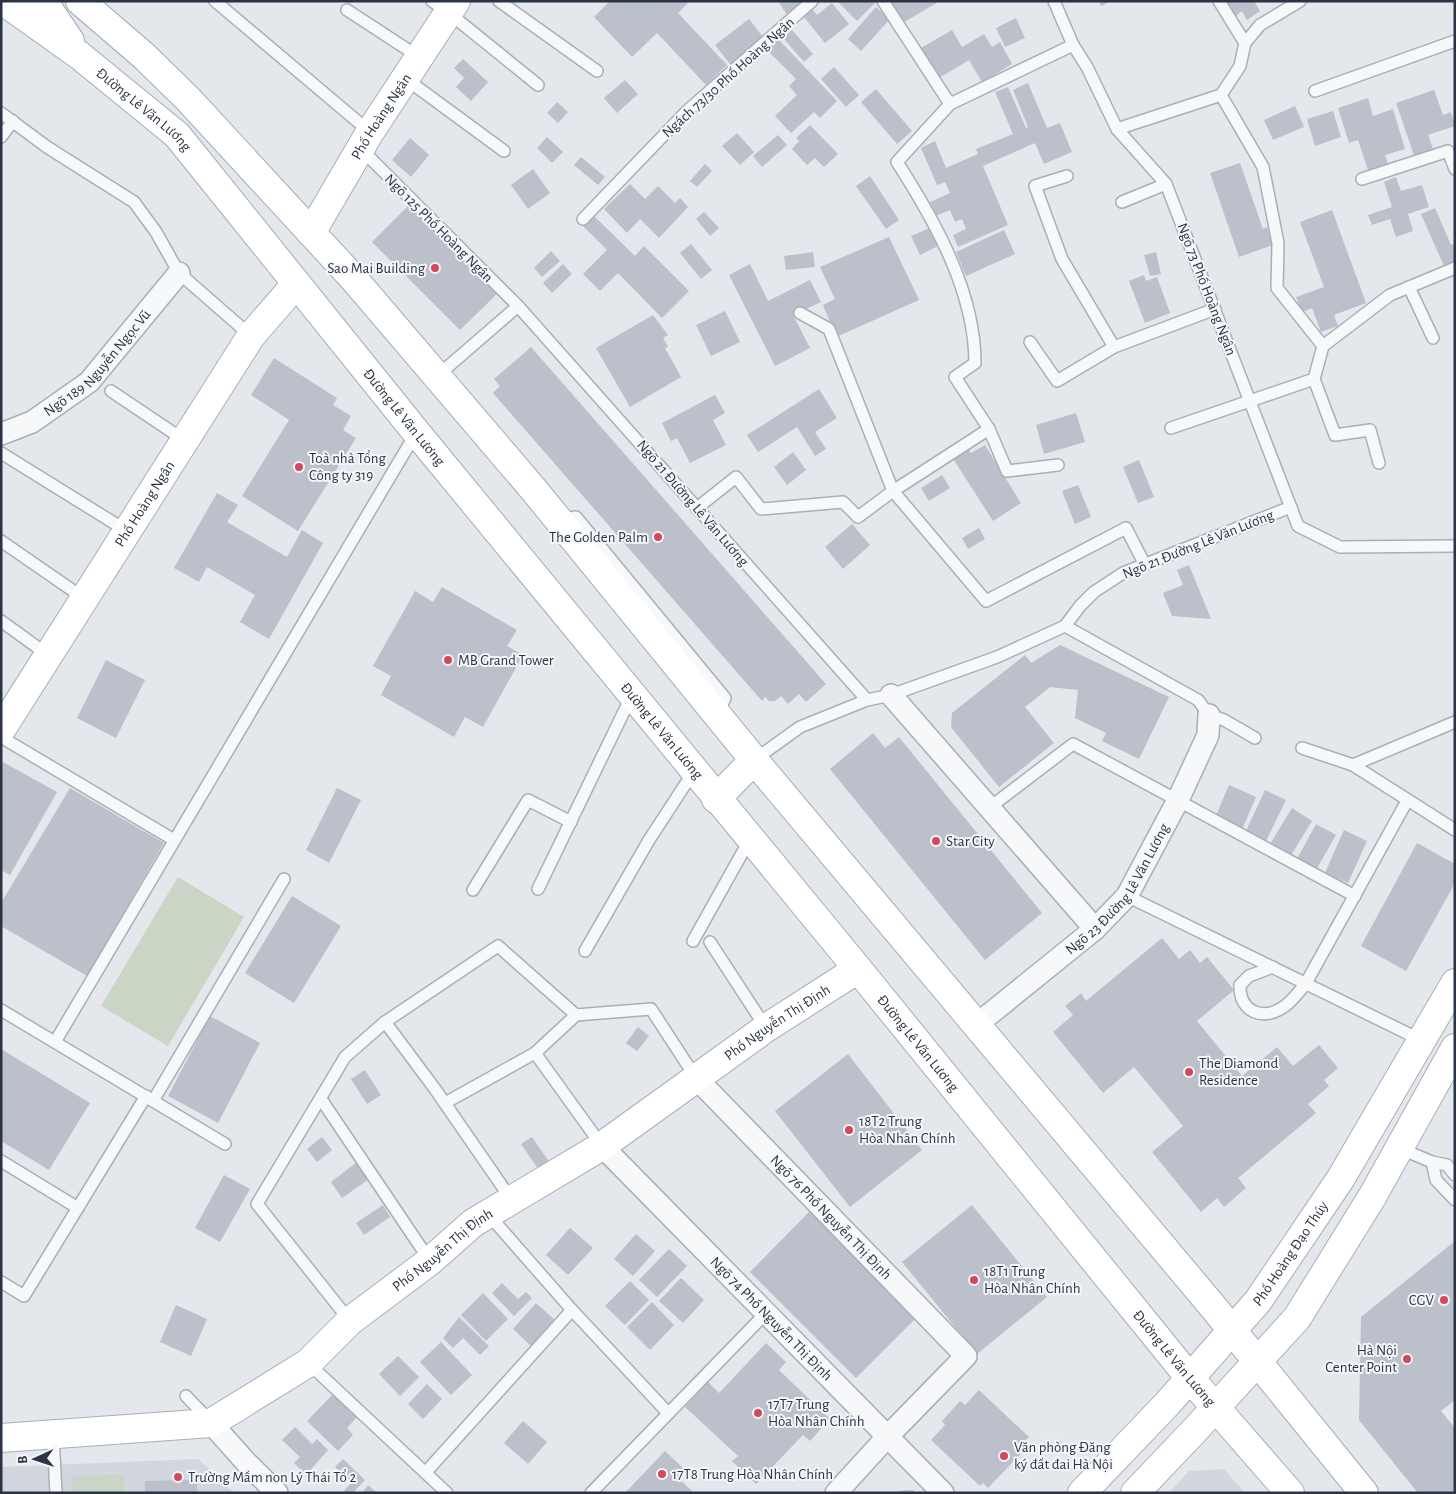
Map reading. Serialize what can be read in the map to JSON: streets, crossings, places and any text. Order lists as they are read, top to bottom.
{
  "streets": {
    "main road": [
      "Đường Lê Văn Lương",
      "Phố Hoàng Ngân",
      "Phố Nguyễn Thị Định",
      "Phố Hoàng Đạo Thúy"
    ],
    "street": [
      "Ngõ 189 Nguyễn Ngọc Vũ",
      "Ngõ 23 Đường Lê Văn Lương",
      "Ngõ 76 Phố Nguyễn Thị Định",
      "Ngõ 74 Phố Nguyễn Thị Định"
    ],
    "lane": [
      "Ngách 73/30 Phố Hoàng Ngân",
      "Ngõ 125 Phố Hoàng Ngân",
      "Ngõ 73 Phố Hoàng Ngân",
      "Ngõ 21 Đường Lê Văn Lương"
    ]
  },
  "crossings": [
    ["Đường Lê Văn Lương", "Phố Hoàng Ngân"],
    ["Đường Lê Văn Lương", "Phố Nguyễn Thị Định"],
    ["Đường Lê Văn Lương", "Phố Hoàng Đạo Thúy"],
    ["Phố Hoàng Ngân", "Ngõ 125 Phố Hoàng Ngân"],
    ["Ngõ 125 Phố Hoàng Ngân", "Ngõ 21 Đường Lê Văn Lương"],
    ["Ngõ 73 Phố Hoàng Ngân", "Ngõ 21 Đường Lê Văn Lương"],
    ["Phố Nguyễn Thị Định", "Ngõ 76 Phố Nguyễn Thị Định"],
    ["Phố Nguyễn Thị Định", "Ngõ 74 Phố Nguyễn Thị Định"],
    ["Ngõ 76 Phố Nguyễn Thị Định", "Ngõ 74 Phố Nguyễn Thị Định"]
  ],
  "places": [
    "Sao Mai Building",
    "Toà nhà Tổng Công ty 319",
    "The Golden Palm",
    "MB Grand Tower",
    "Star City",
    "The Diamond Residence",
    "18T2 Trung Hòa Nhân Chính",
    "18T1 Trung Hòa Nhân Chính",
    "CGV",
    "Hà Nội Center Point",
    "17T7 Trung Hòa Nhân Chính",
    "Văn phòng Đăng ký đất đai Hà Nội",
    "17T8 Trung Hòa Nhân Chính",
    "Trường Mầm non Lý Thái Tổ 2"
  ],
  "north": "left"
}
